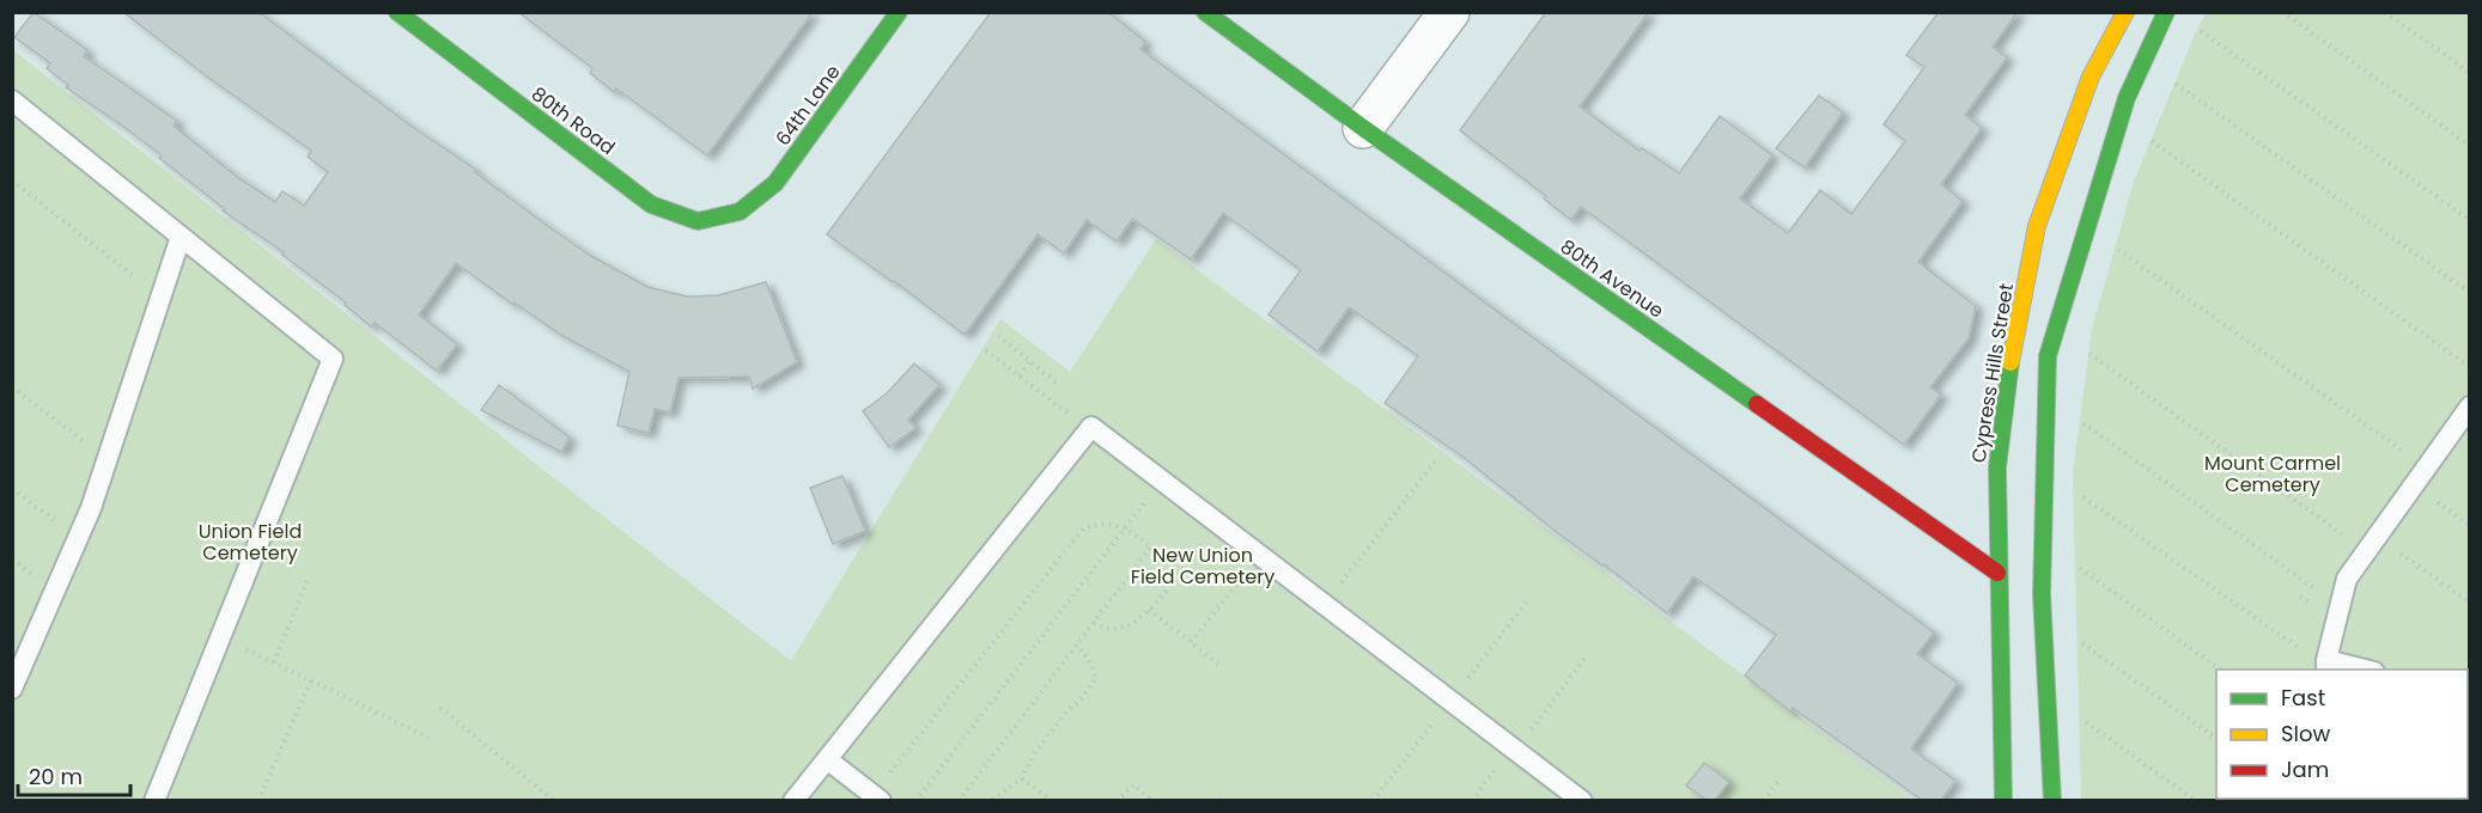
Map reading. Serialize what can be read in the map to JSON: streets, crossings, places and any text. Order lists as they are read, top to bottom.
{
  "streets": {
    "street": [
      "64th Lane",
      "80th Road",
      "80th Avenue",
      "Cypress Hills Street"
    ]
  },
  "crossings": [
    ["64th Lane", "80th Road"],
    ["80th Avenue", "Cypress Hills Street"]
  ],
  "parks": ["Mount Carmel Cemetery", "Union Field Cemetery", "New Union Field Cemetery"],
  "legend": ["Fast", "Slow", "Jam"],
  "scale_bar": "20 m"
}
